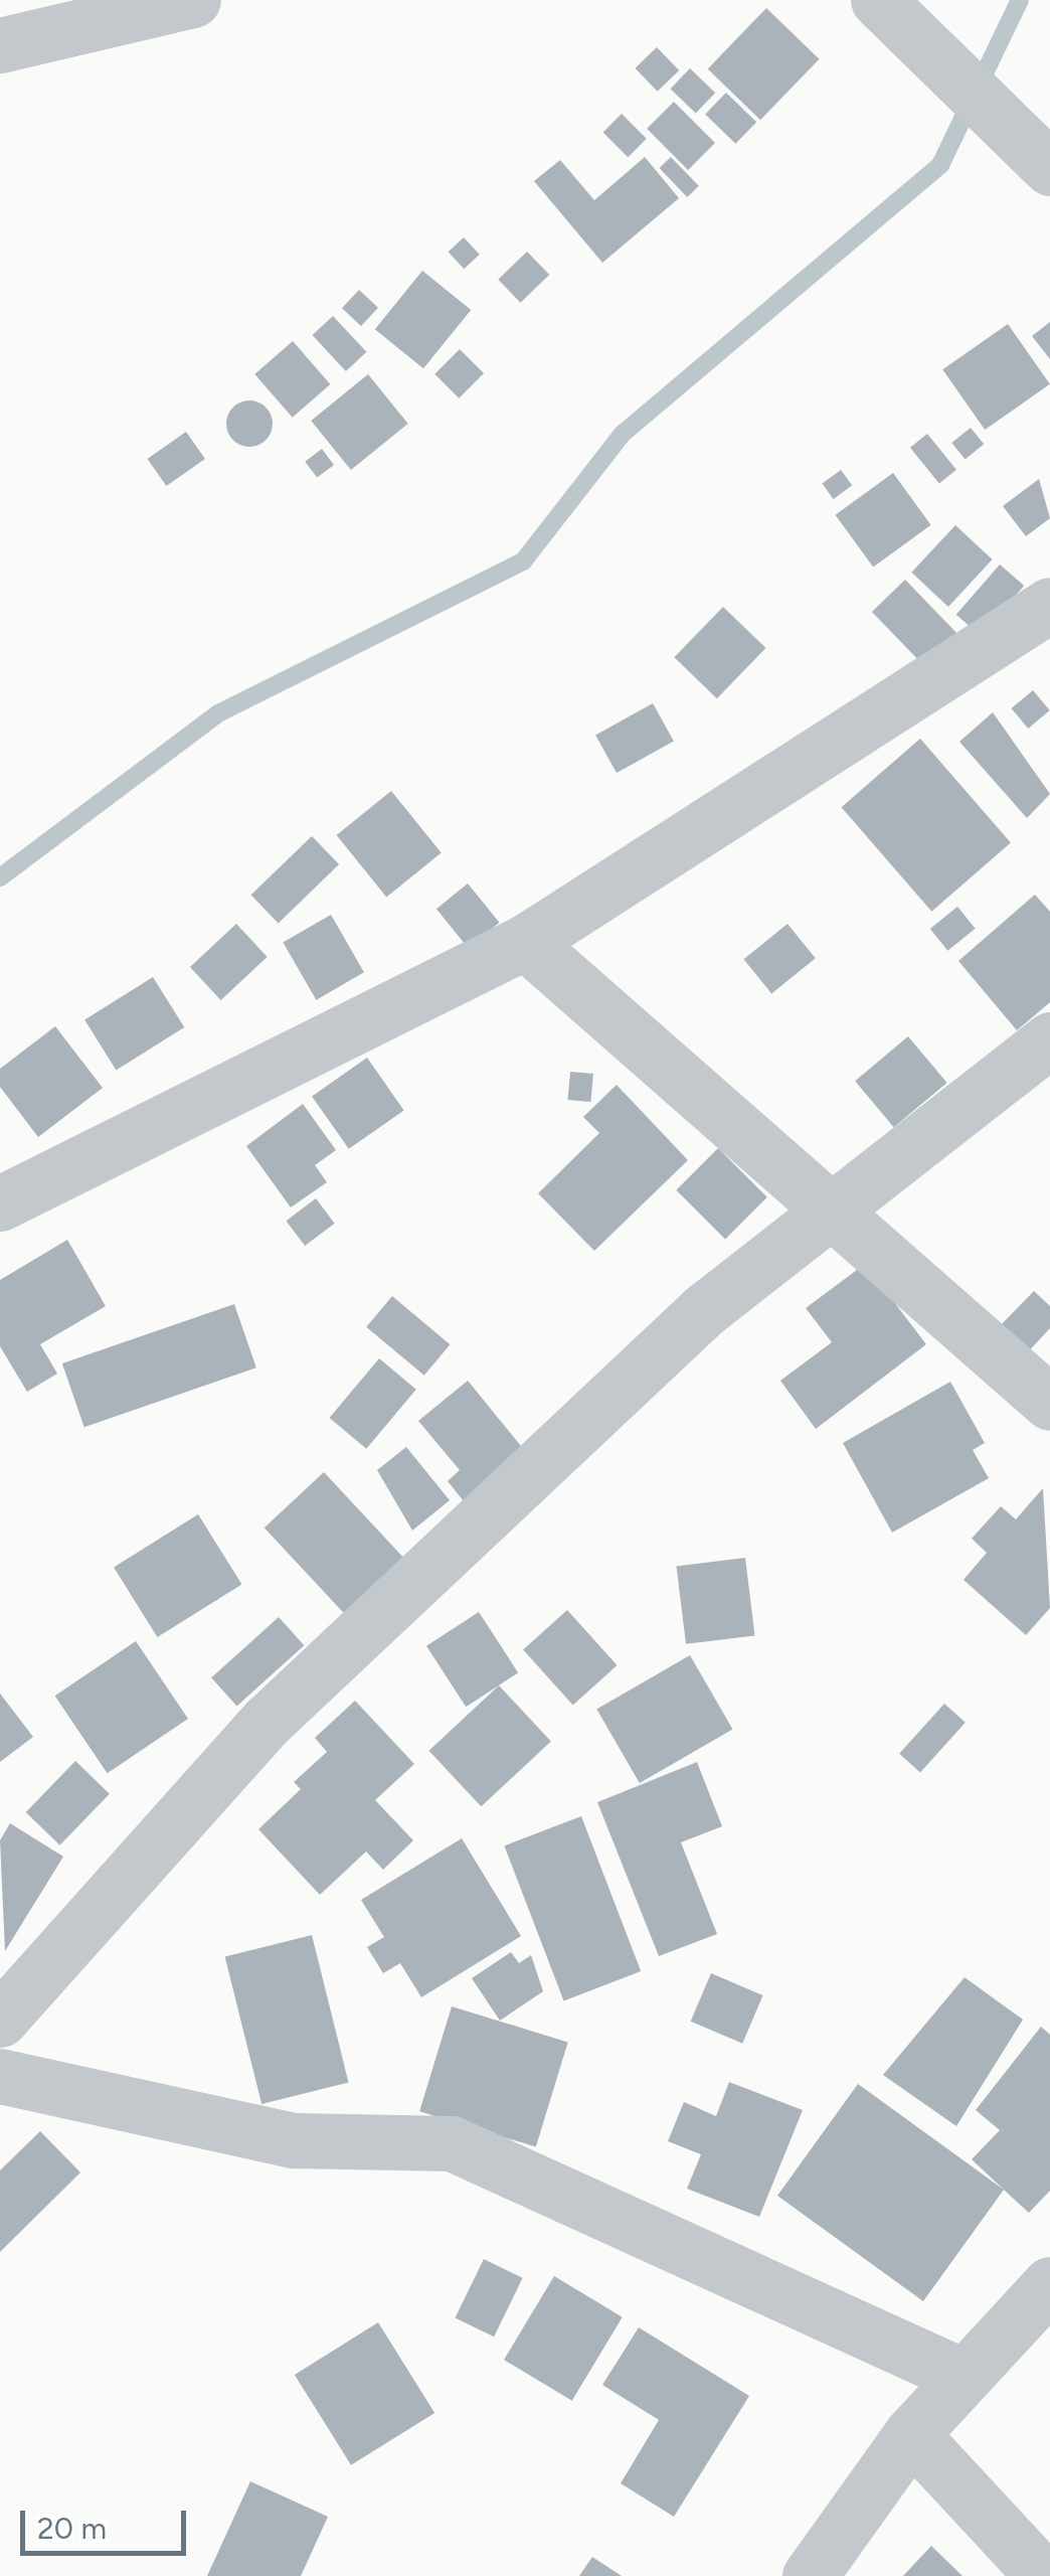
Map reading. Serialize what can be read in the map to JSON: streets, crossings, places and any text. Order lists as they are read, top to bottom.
{
  "scale_bar": "20 m"
}
